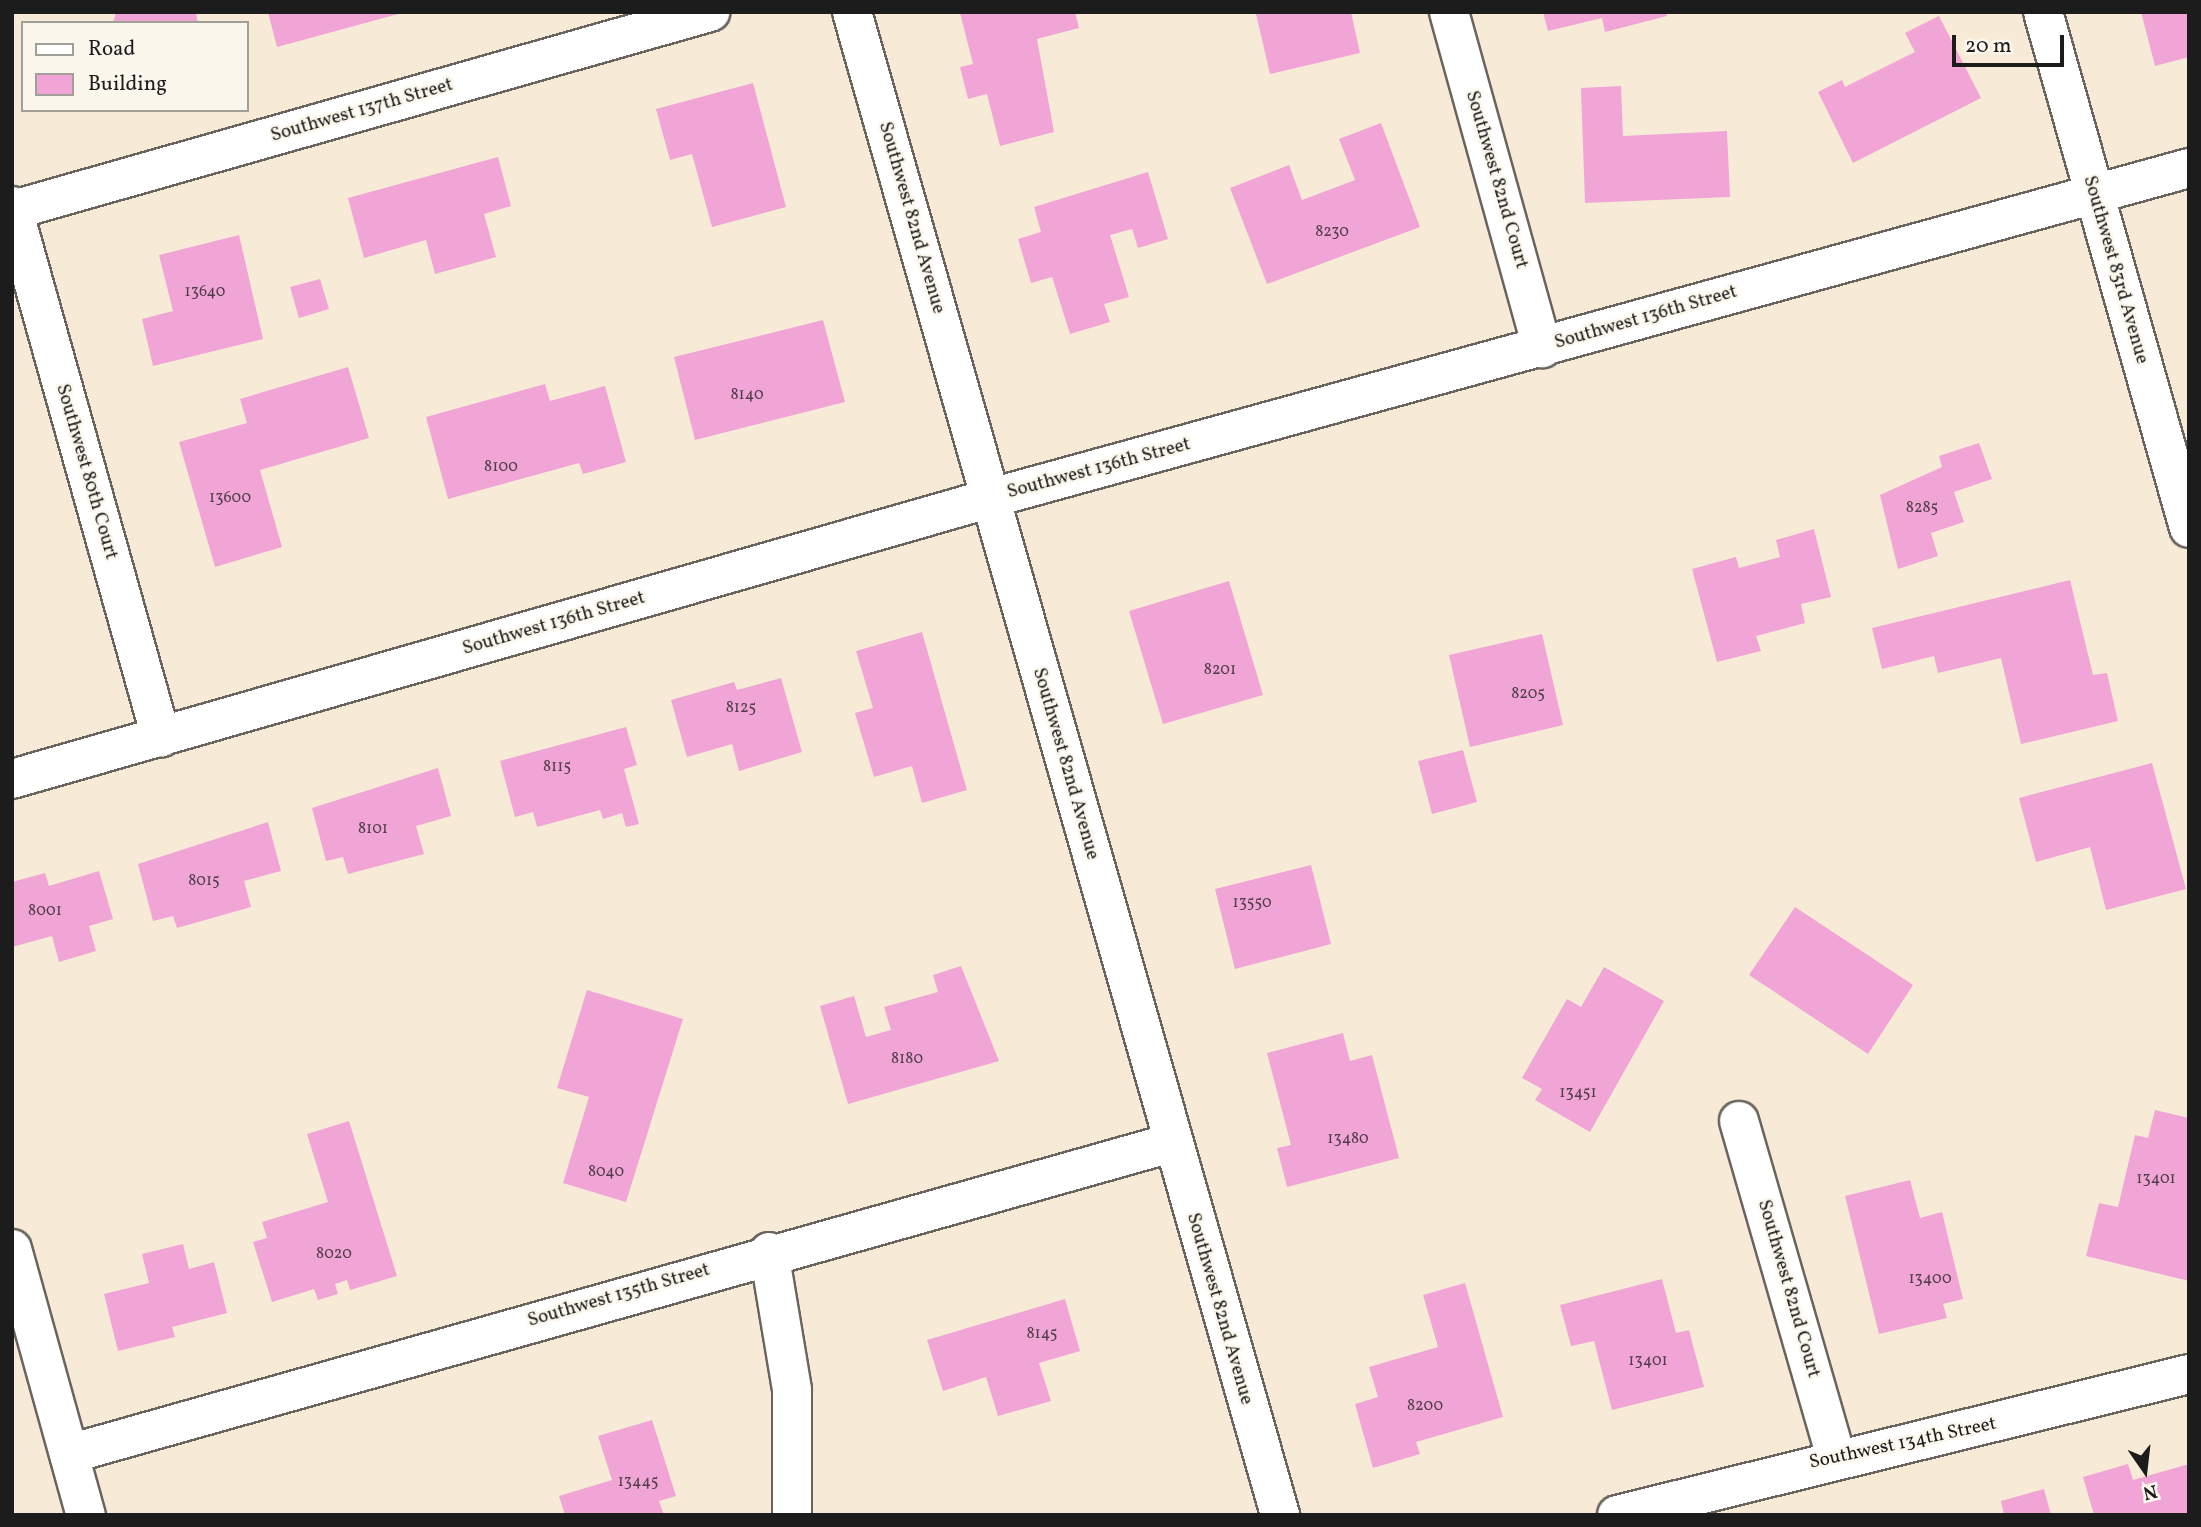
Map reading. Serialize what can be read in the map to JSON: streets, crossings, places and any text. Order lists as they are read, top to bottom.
{
  "streets": {
    "street": [
      "Southwest 137th Street",
      "Southwest 82nd Court",
      "Southwest 82nd Avenue",
      "Southwest 83rd Avenue",
      "Southwest 136th Street",
      "Southwest 80th Court",
      "Southwest 135th Street",
      "Southwest 134th Street"
    ]
  },
  "crossings": [
    ["Southwest 137th Street", "Southwest 80th Court"],
    ["Southwest 82nd Court", "Southwest 136th Street"],
    ["Southwest 82nd Court", "Southwest 134th Street"],
    ["Southwest 82nd Avenue", "Southwest 136th Street"],
    ["Southwest 82nd Avenue", "Southwest 135th Street"],
    ["Southwest 83rd Avenue", "Southwest 136th Street"],
    ["Southwest 136th Street", "Southwest 80th Court"]
  ],
  "house_numbers": [
    "8230",
    "13640",
    "8140",
    "8100",
    "13600",
    "8285",
    "8201",
    "8205",
    "8125",
    "8115",
    "8101",
    "8015",
    "13550",
    "8001",
    "8180",
    "13451",
    "13480",
    "8040",
    "13401",
    "8020",
    "13400",
    "8145",
    "13401",
    "8200",
    "13445"
  ],
  "legend": ["Road", "Building"],
  "scale_bar": "20 m",
  "north": "bottom"
}
